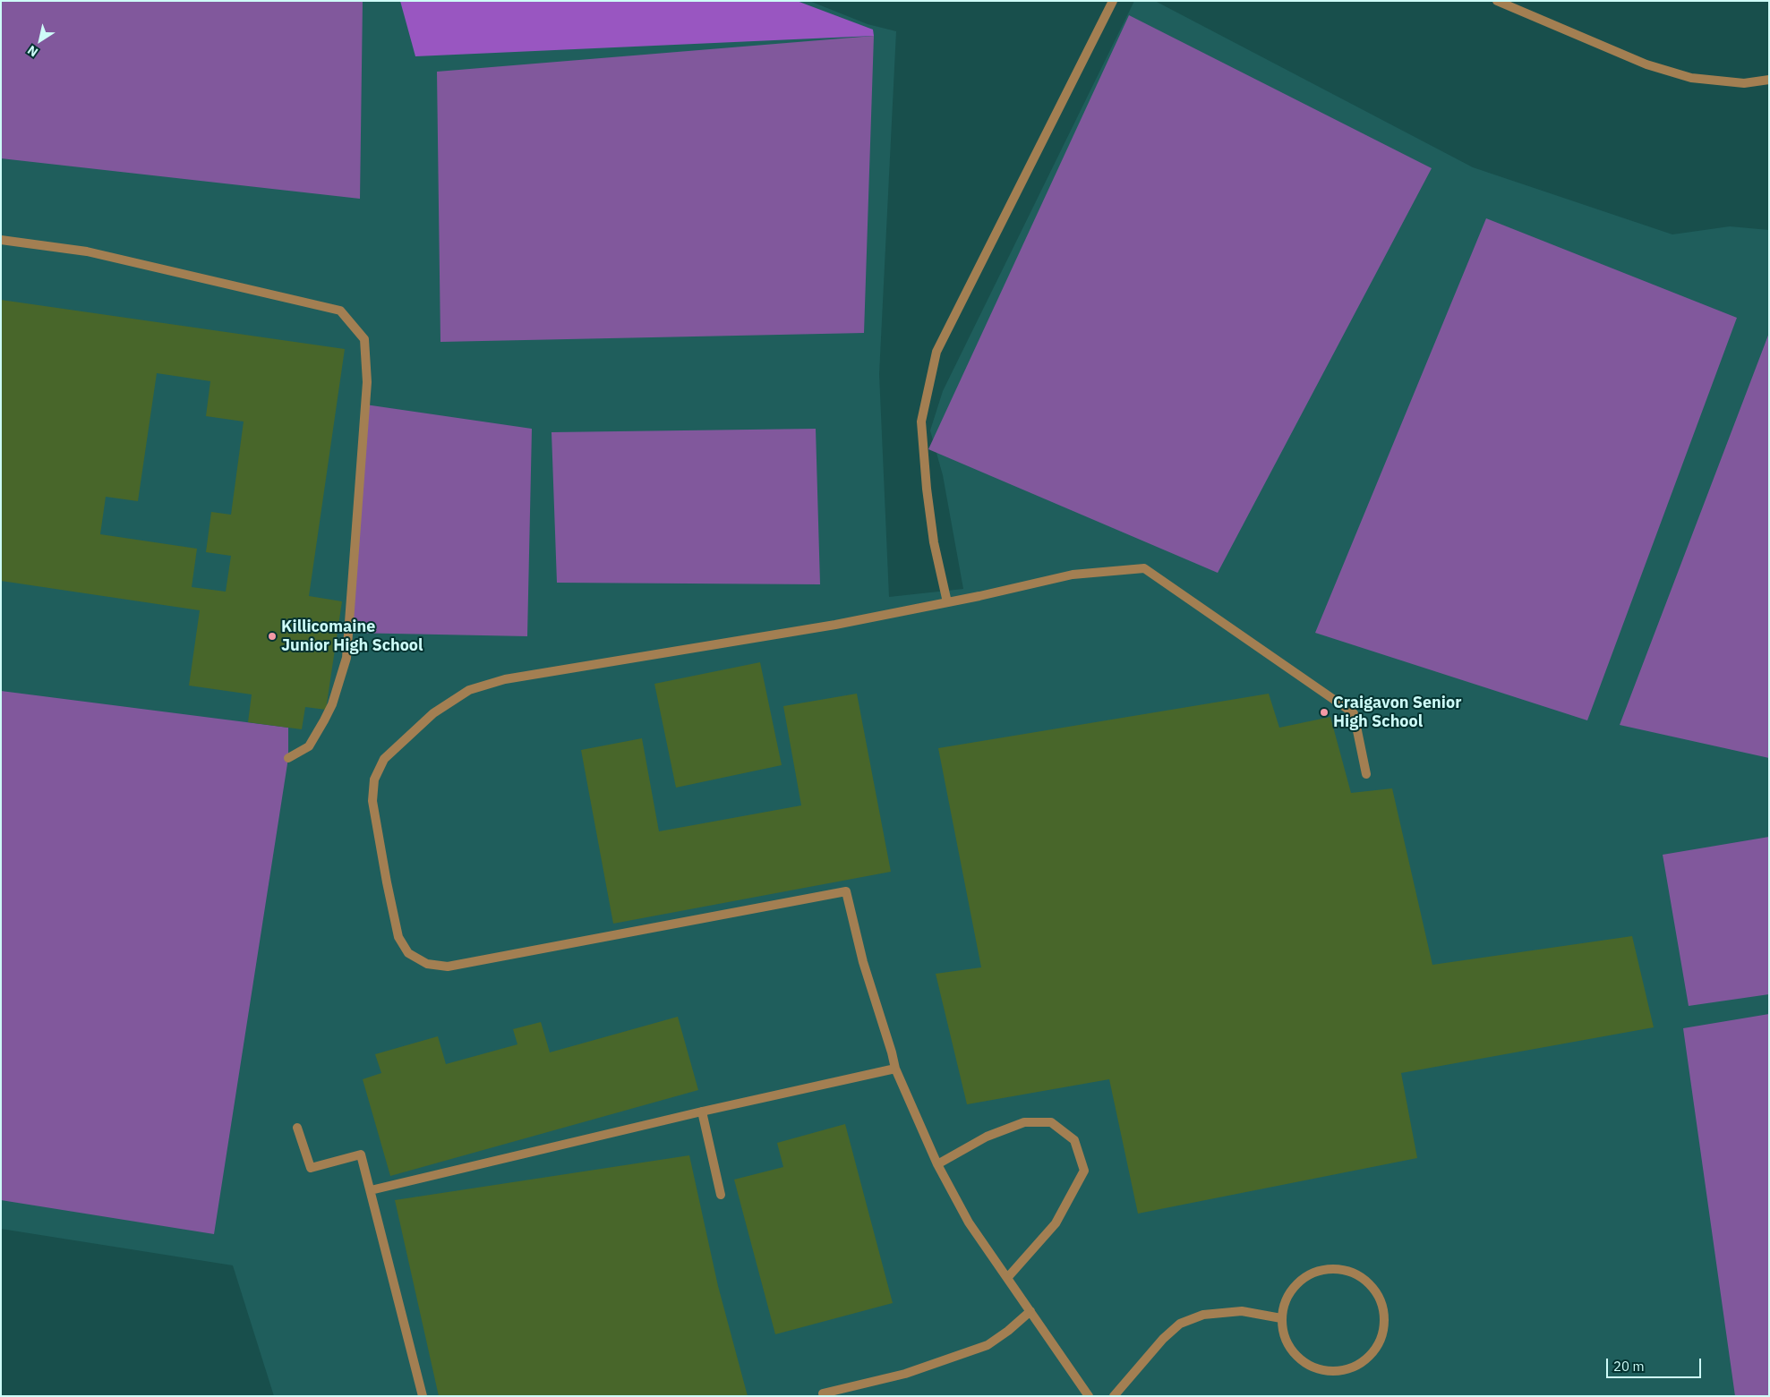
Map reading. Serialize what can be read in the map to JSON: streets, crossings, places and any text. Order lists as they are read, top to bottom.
{
  "places": ["Killicomaine Junior High School", "Craigavon Senior High School"],
  "scale_bar": "20 m",
  "north": "bottom left"
}
